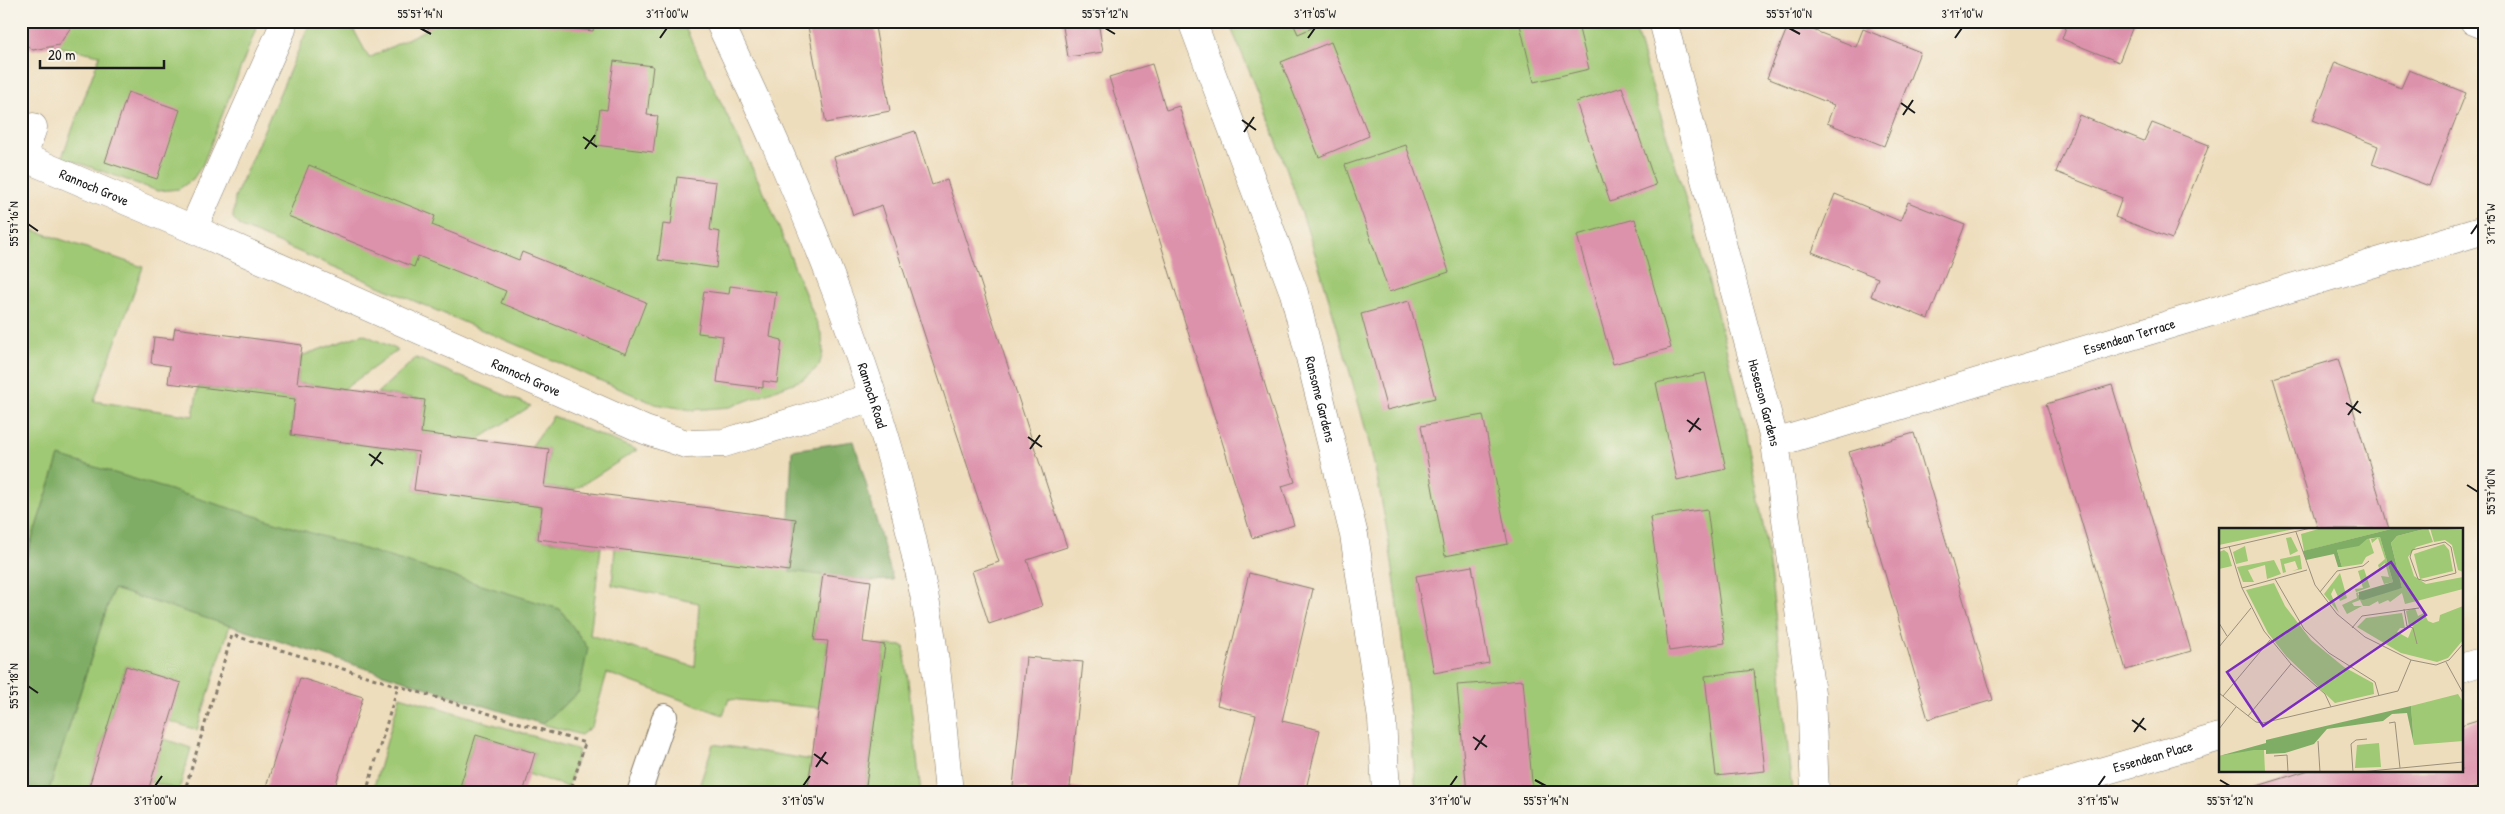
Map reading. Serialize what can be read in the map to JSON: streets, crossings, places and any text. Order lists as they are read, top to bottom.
{
  "streets": {
    "street": [
      "Rannoch Grove",
      "Essendean Terrace",
      "Rannoch Road",
      "Ransome Gardens",
      "Hoseason Gardens",
      "Essendean Place"
    ]
  },
  "crossings": [
    ["Rannoch Grove", "Rannoch Road"],
    ["Essendean Terrace", "Hoseason Gardens"]
  ],
  "scale_bar": "20 m",
  "coordinates": [
    "55°57'14\"N",
    "3°17'00\"W",
    "55°57'12\"N",
    "3°17'05\"W",
    "55°57'10\"N",
    "3°17'10\"W",
    "3°17'15\"W",
    "55°57'16\"N",
    "55°57'18\"N"
  ]
}
